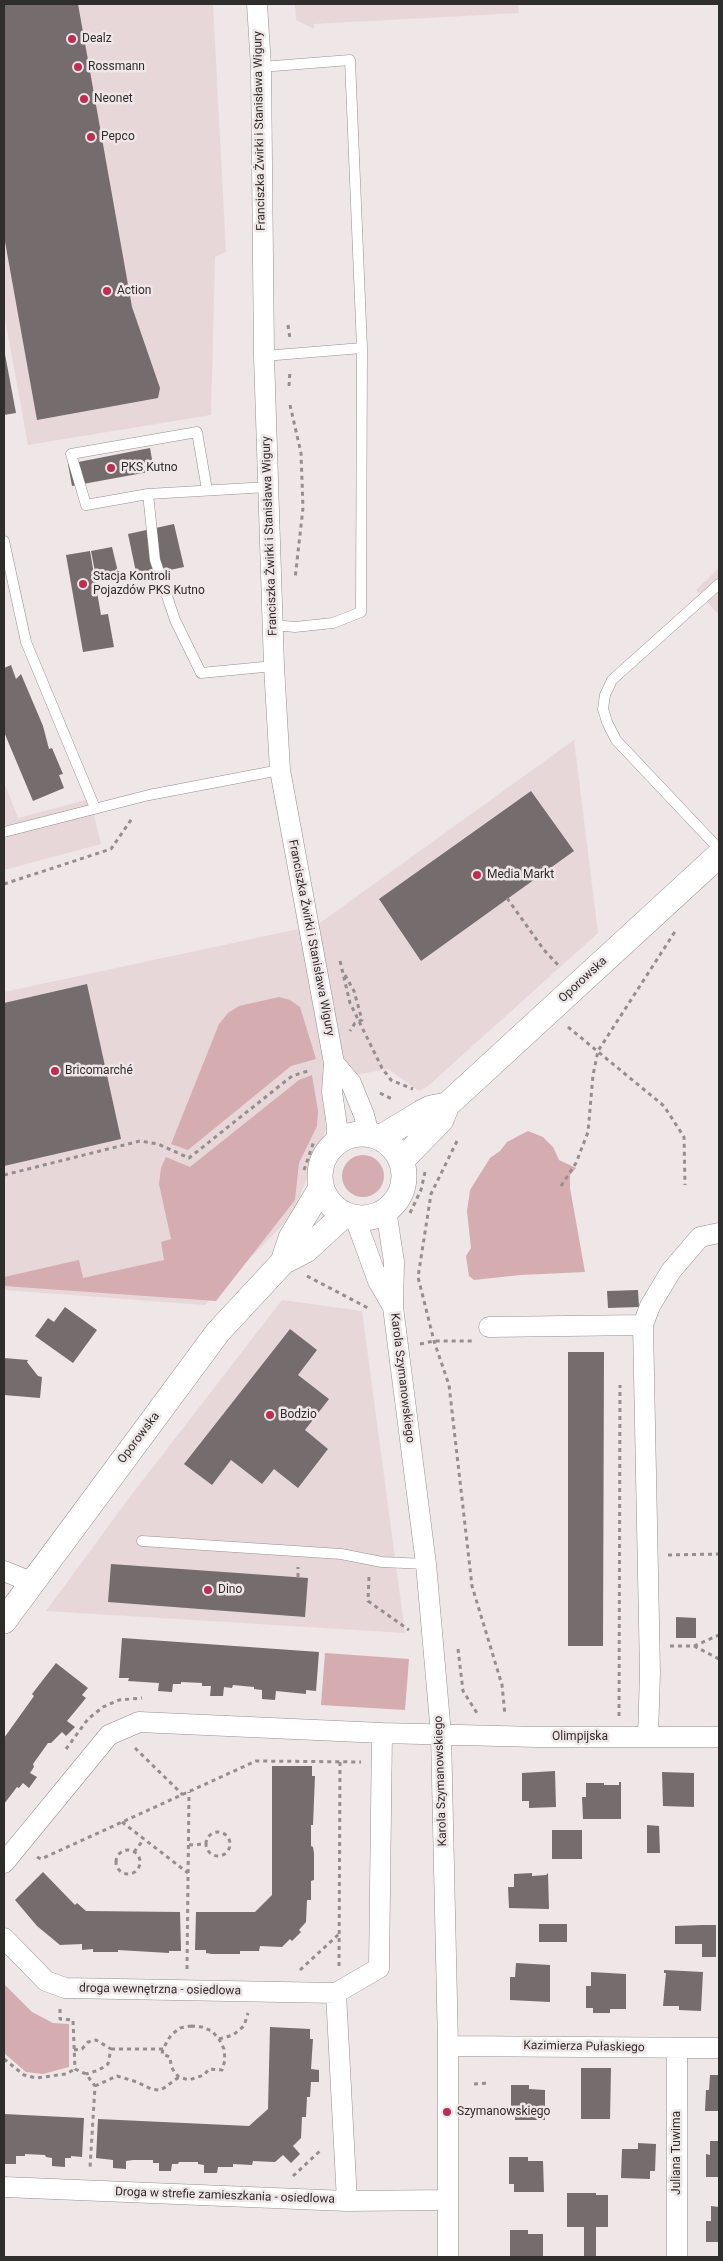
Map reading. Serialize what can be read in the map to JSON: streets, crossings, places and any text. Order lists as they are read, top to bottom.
{
  "streets": {
    "street": [
      "Franciszka Żwirki i Stanisława Wigury",
      "Oporowska",
      "Karola Szymanowskiego",
      "Olimpijska",
      "droga wewnętrzna - osiedlowa",
      "Kazimierza Pułaskiego",
      "Juliana Tuwima",
      "Droga w strefie zamieszkania - osiedlowa"
    ]
  },
  "crossings": [
    ["Franciszka Żwirki i Stanisława Wigury", "Oporowska"],
    ["Franciszka Żwirki i Stanisława Wigury", "Karola Szymanowskiego"],
    ["Oporowska", "Karola Szymanowskiego"],
    ["Karola Szymanowskiego", "Olimpijska"],
    ["Karola Szymanowskiego", "Kazimierza Pułaskiego"],
    ["Karola Szymanowskiego", "Droga w strefie zamieszkania - osiedlowa"],
    ["Kazimierza Pułaskiego", "Juliana Tuwima"]
  ],
  "places": [
    "Dealz",
    "Rossmann",
    "Neonet",
    "Pepco",
    "Action",
    "PKS Kutno",
    "Stacja Kontroli Pojazdów PKS Kutno",
    "Media Markt",
    "Bricomarché",
    "Bodzio",
    "Dino",
    "Szymanowskiego"
  ]
}
